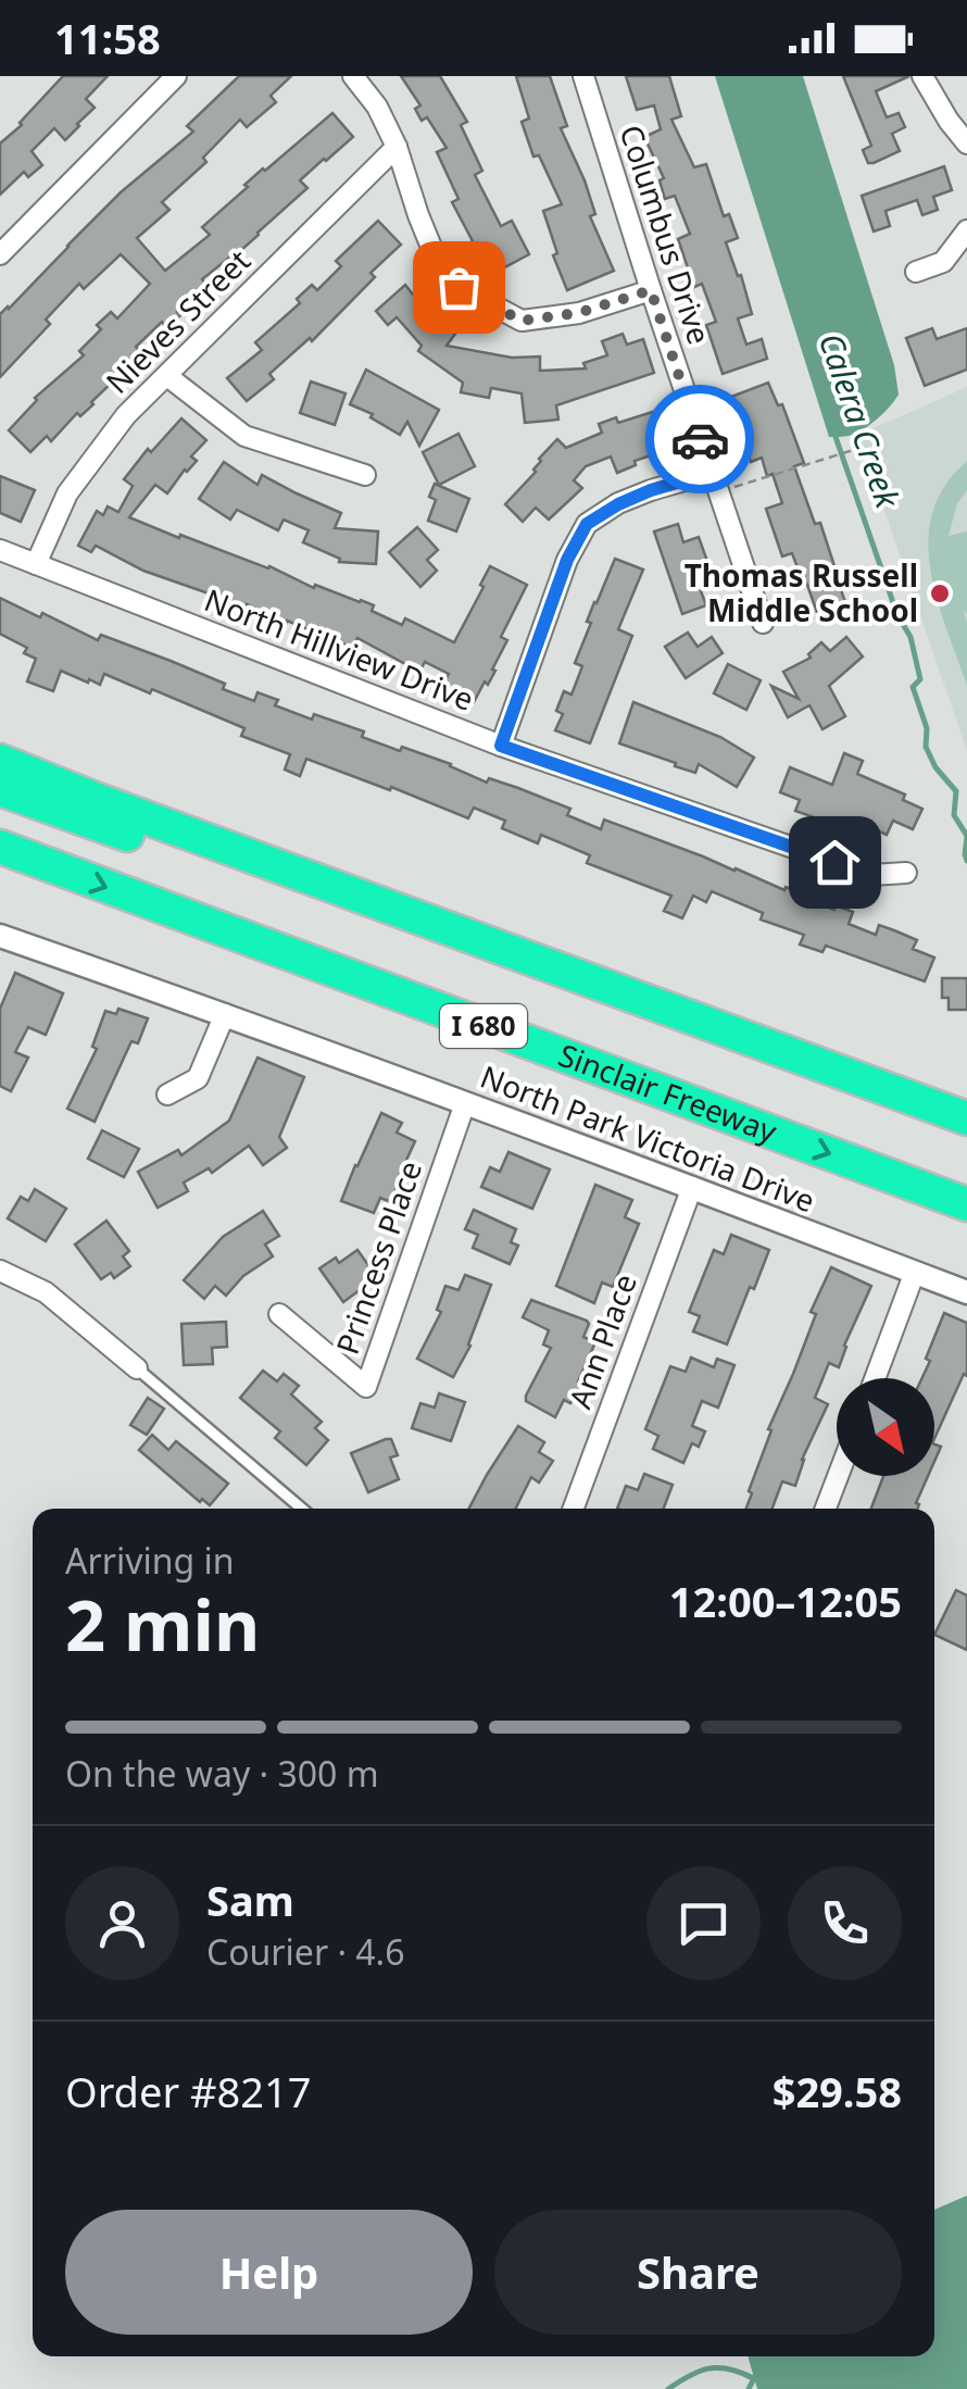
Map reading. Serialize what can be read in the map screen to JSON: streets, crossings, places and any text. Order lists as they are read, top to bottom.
{
  "streets": {
    "highway": ["I 680", "Sinclair Freeway"],
    "street": [
      "Columbus Drive",
      "Nieves Street",
      "North Hillview Drive",
      "North Park Victoria Drive",
      "Princess Place",
      "Ann Place"
    ]
  },
  "crossings": [
    ["Nieves Street", "North Hillview Drive"],
    ["North Park Victoria Drive", "Princess Place"],
    ["North Park Victoria Drive", "Ann Place"]
  ],
  "water": ["Calera Creek"],
  "places": ["Thomas Russell Middle School"],
  "north": "bottom right",
  "page": {
    "status": "11:58",
    "heading": ["2 min", "Arriving in", "12:00–12:05"],
    "panel": [
      "Sam",
      "Courier · 4.6",
      "Order #8217",
      "$29.58"
    ],
    "bar": "On the way · 300 m",
    "buttons": ["Help", "Share"]
  }
}
